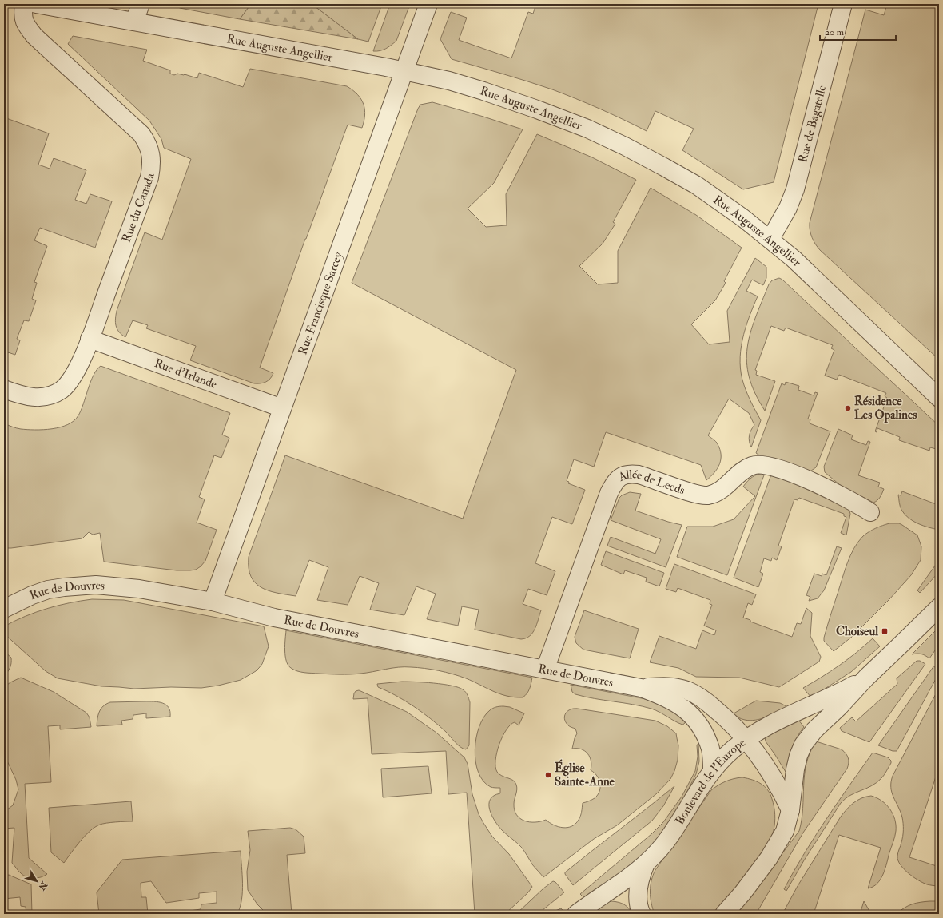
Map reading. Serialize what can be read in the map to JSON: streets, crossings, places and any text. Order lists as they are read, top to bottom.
{
  "streets": {
    "street": [
      "Rue Auguste Angellier",
      "Rue de Bagatelle",
      "Rue du Canada",
      "Rue Francisque Sarcey",
      "Rue d'Irlande",
      "Allée de Leeds",
      "Rue de Douvres",
      "Boulevard de l'Europe"
    ]
  },
  "crossings": [
    ["Rue Auguste Angellier", "Rue de Bagatelle"],
    ["Rue Auguste Angellier", "Rue Francisque Sarcey"],
    ["Rue du Canada", "Rue d'Irlande"],
    ["Rue Francisque Sarcey", "Rue d'Irlande"],
    ["Rue Francisque Sarcey", "Rue de Douvres"],
    ["Allée de Leeds", "Rue de Douvres"],
    ["Rue de Douvres", "Boulevard de l'Europe"]
  ],
  "places": {
    "other": ["Résidence Les Opalines", "Église Sainte-Anne"],
    "transit": ["Choiseul"]
  },
  "scale_bar": "20 m",
  "north": "bottom right"
}
